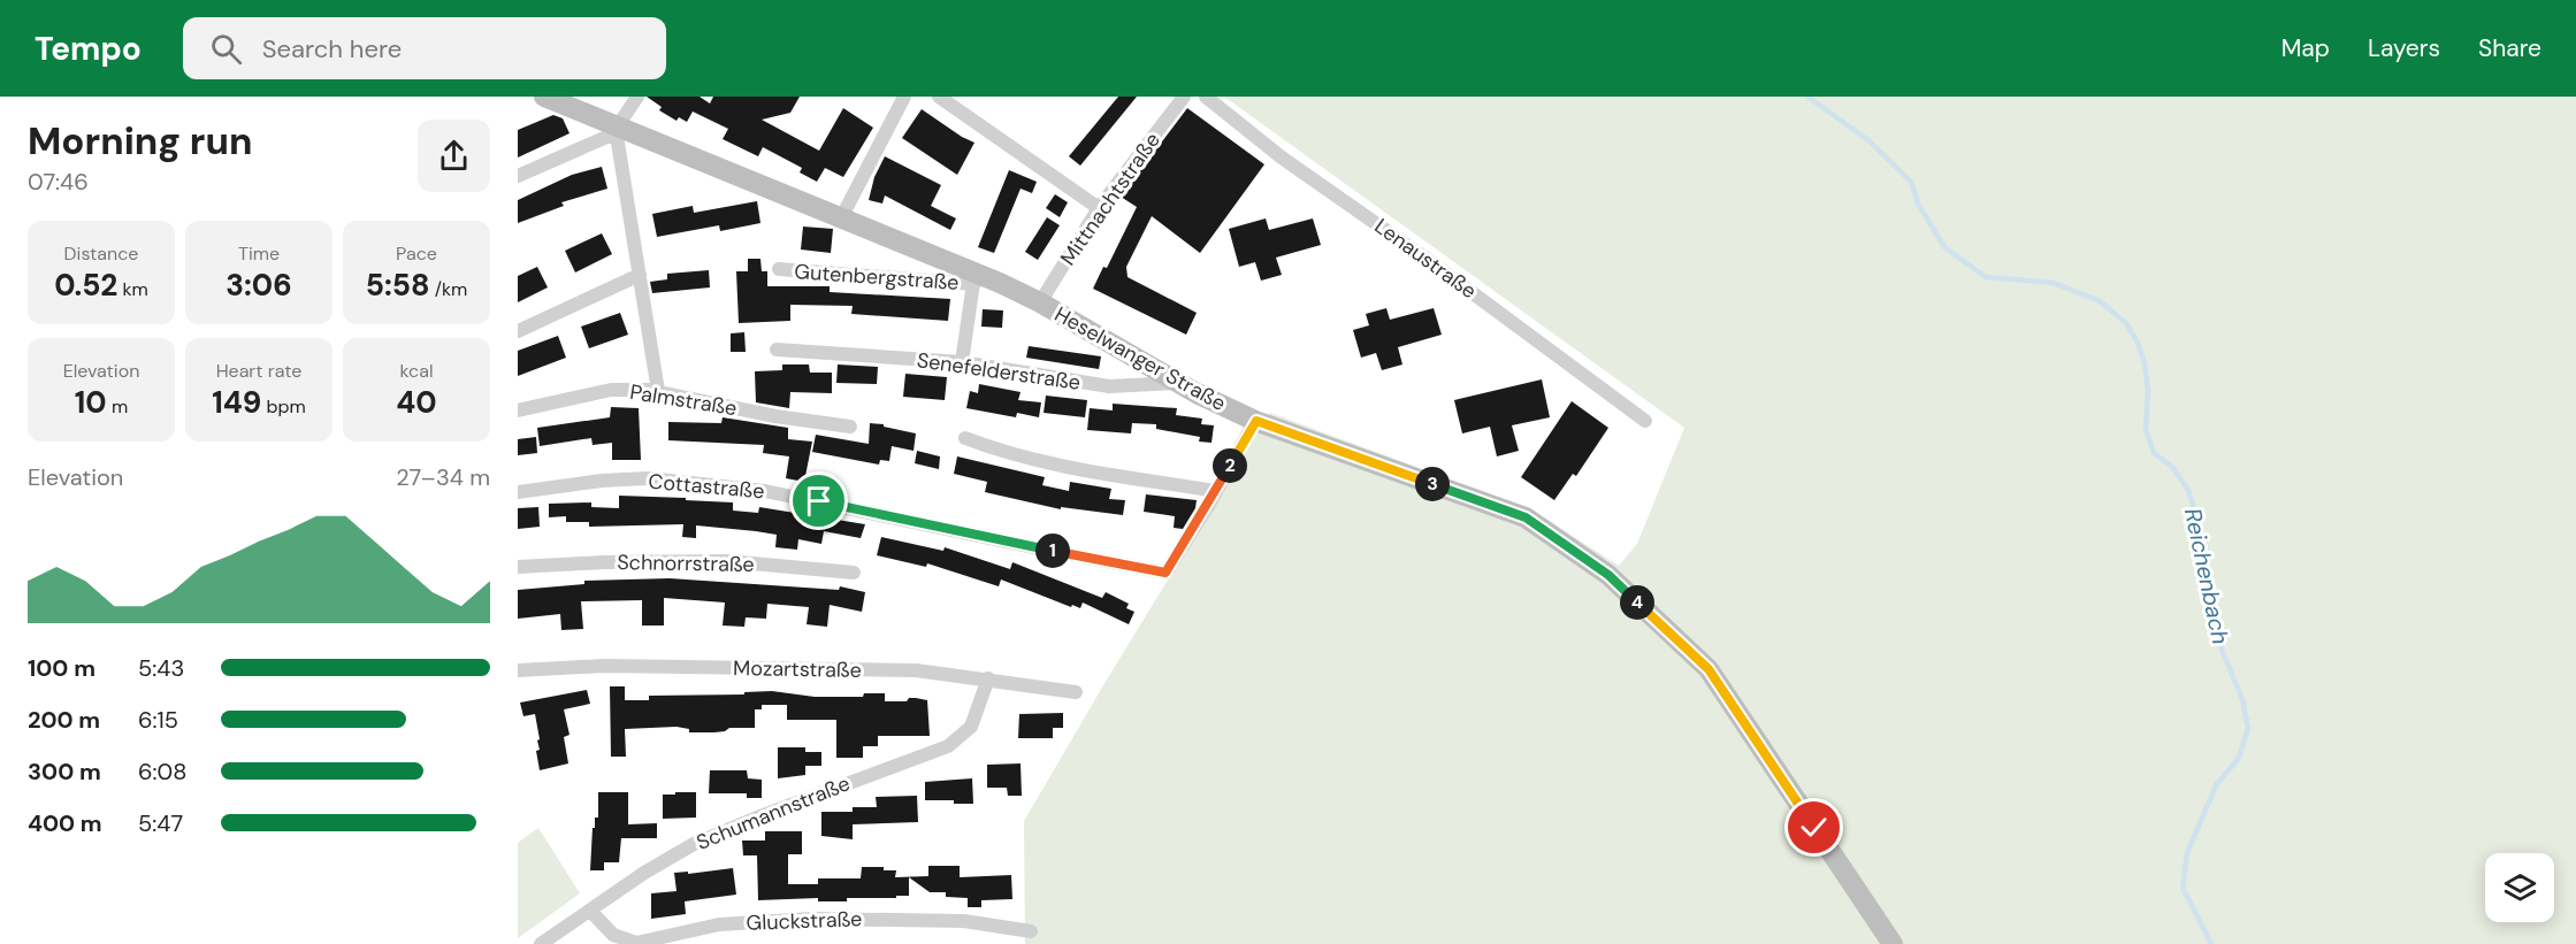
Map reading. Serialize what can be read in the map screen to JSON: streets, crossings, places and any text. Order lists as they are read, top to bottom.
{
  "streets": {
    "street": [
      "Mittnachtstraße",
      "Lenaustraße",
      "Gutenbergstraße",
      "Heselwanger Straße",
      "Senefelderstraße",
      "Palmstraße",
      "Cottastraße",
      "Schnorrstraße",
      "Mozartstraße",
      "Schumannstraße",
      "Gluckstraße"
    ]
  },
  "crossings": [
    ["Mittnachtstraße", "Heselwanger Straße"],
    ["Gutenbergstraße", "Heselwanger Straße"],
    ["Heselwanger Straße", "Senefelderstraße"],
    ["Heselwanger Straße", "Cottastraße"],
    ["Mozartstraße", "Schumannstraße"],
    ["Schumannstraße", "Gluckstraße"]
  ],
  "water": ["Reichenbach"],
  "page": {
    "header": "Tempo",
    "search": "Search here",
    "nav": ["Map", "Layers", "Share"],
    "heading": ["Morning run", "07:46"],
    "stats": [
      ["Distance", "0.52 km"],
      ["Time", "3:06"],
      ["Pace", "5:58 /km"],
      ["Elevation", "10 m"],
      ["Heart rate", "149 bpm"],
      ["kcal", "40"]
    ],
    "chart": ["Elevation", "27–34 m"],
    "pins": [
      "2",
      "3",
      "1",
      "4"
    ],
    "list": [
      {
        "name": "100 m",
        "note": "5:43"
      },
      {
        "name": "200 m",
        "note": "6:15"
      },
      {
        "name": "300 m",
        "note": "6:08"
      },
      {
        "name": "400 m",
        "note": "5:47"
      }
    ]
  }
}
